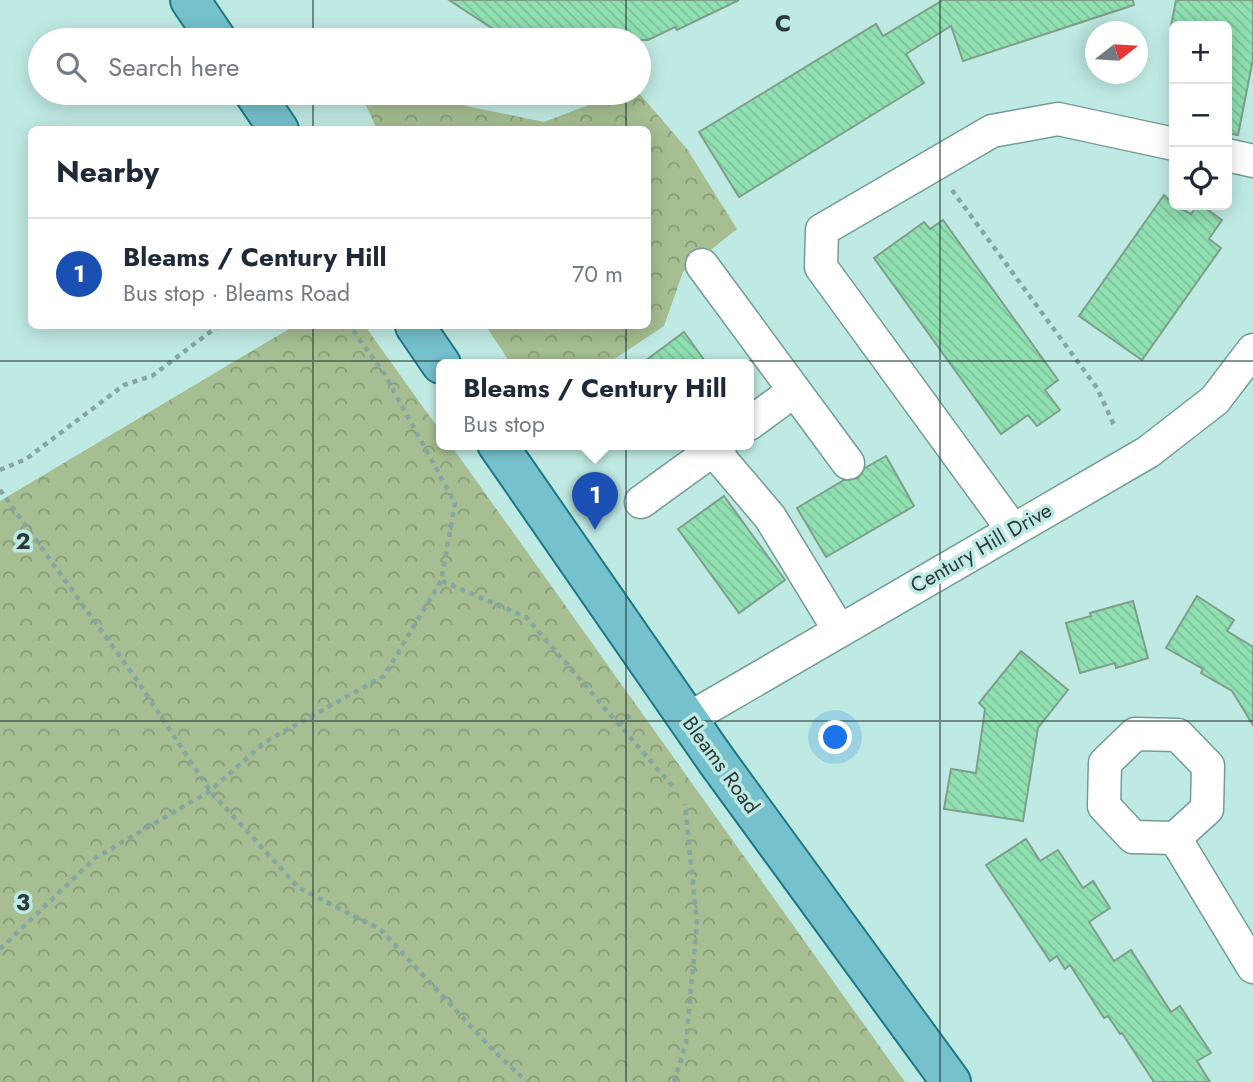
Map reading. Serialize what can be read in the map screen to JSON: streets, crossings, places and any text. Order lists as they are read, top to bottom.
{
  "streets": {
    "main road": ["Bleams Road"],
    "street": ["Century Hill Drive"]
  },
  "crossings": [
    ["Century Hill Drive", "Bleams Road"]
  ],
  "north": "right",
  "page": {
    "map_buttons": ["+", "−"],
    "search": "Search here",
    "heading": "Nearby",
    "list": [
      {
        "mark": "1",
        "name": "Bleams / Century Hill",
        "note": "Bus stop · Bleams Road",
        "value": "70 m"
      }
    ],
    "popup": ["Bleams / Century Hill", "Bus stop"],
    "pins": "1"
  },
  "grid": {
    "columns": ["C"],
    "rows": ["2", "3"]
  }
}
